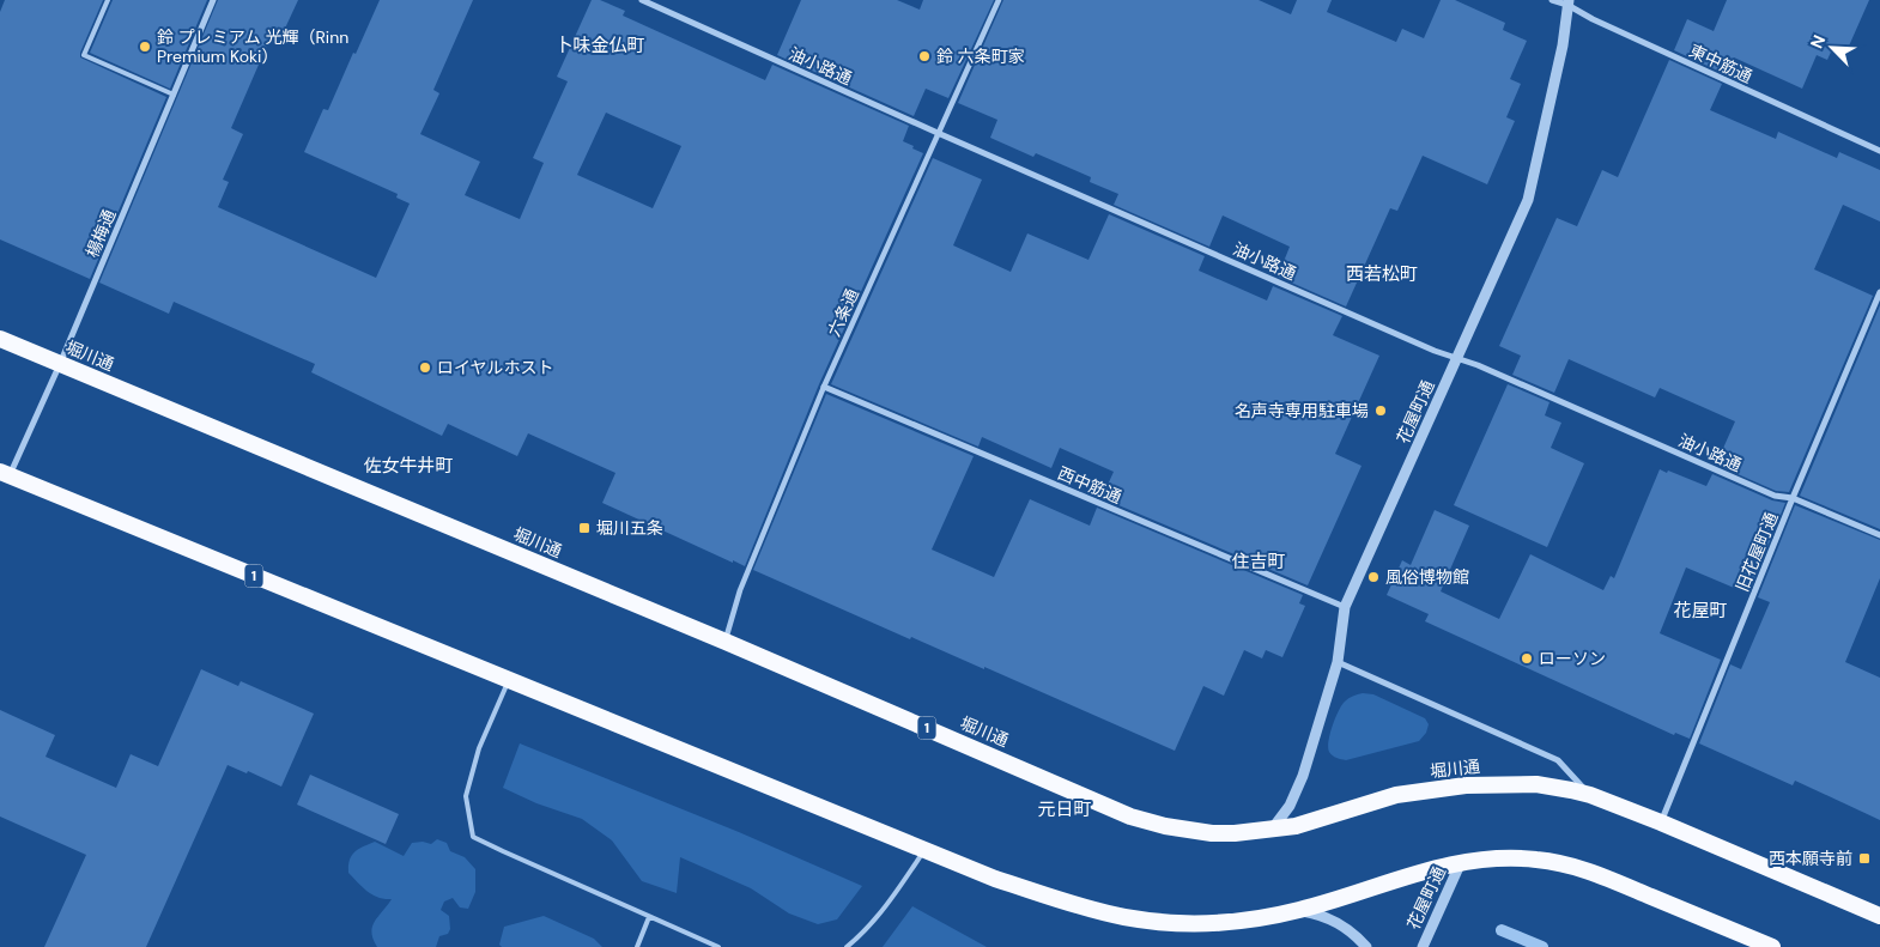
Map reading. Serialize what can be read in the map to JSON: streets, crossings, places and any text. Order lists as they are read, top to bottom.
{
  "streets": {
    "highway": ["堀川通", "1"],
    "street": [
      "東中筋通",
      "油小路通",
      "楊梅通",
      "六条通",
      "花屋町通",
      "西中筋通",
      "旧花屋町通"
    ]
  },
  "crossings": [
    ["東中筋通", "花屋町通"],
    ["油小路通", "六条通"],
    ["油小路通", "花屋町通"],
    ["油小路通", "旧花屋町通"],
    ["楊梅通", "堀川通"],
    ["楊梅通", "1"],
    ["六条通", "堀川通"],
    ["六条通", "西中筋通"],
    ["堀川通", "花屋町通"],
    ["堀川通", "旧花屋町通"],
    ["花屋町通", "西中筋通"],
    ["花屋町通", "1"]
  ],
  "districts": [
    "卜味金仏町",
    "西若松町",
    "佐女牛井町",
    "住吉町",
    "花屋町",
    "元日町"
  ],
  "places": {
    "other": [
      "鈴 プレミアム 光輝（Rinn Premium Koki）",
      "鈴 六条町家",
      "ロイヤルホスト",
      "名声寺専用駐車場",
      "風俗博物館",
      "ローソン"
    ],
    "transit": ["堀川五条", "西本願寺前"]
  },
  "north": "top left"
}
